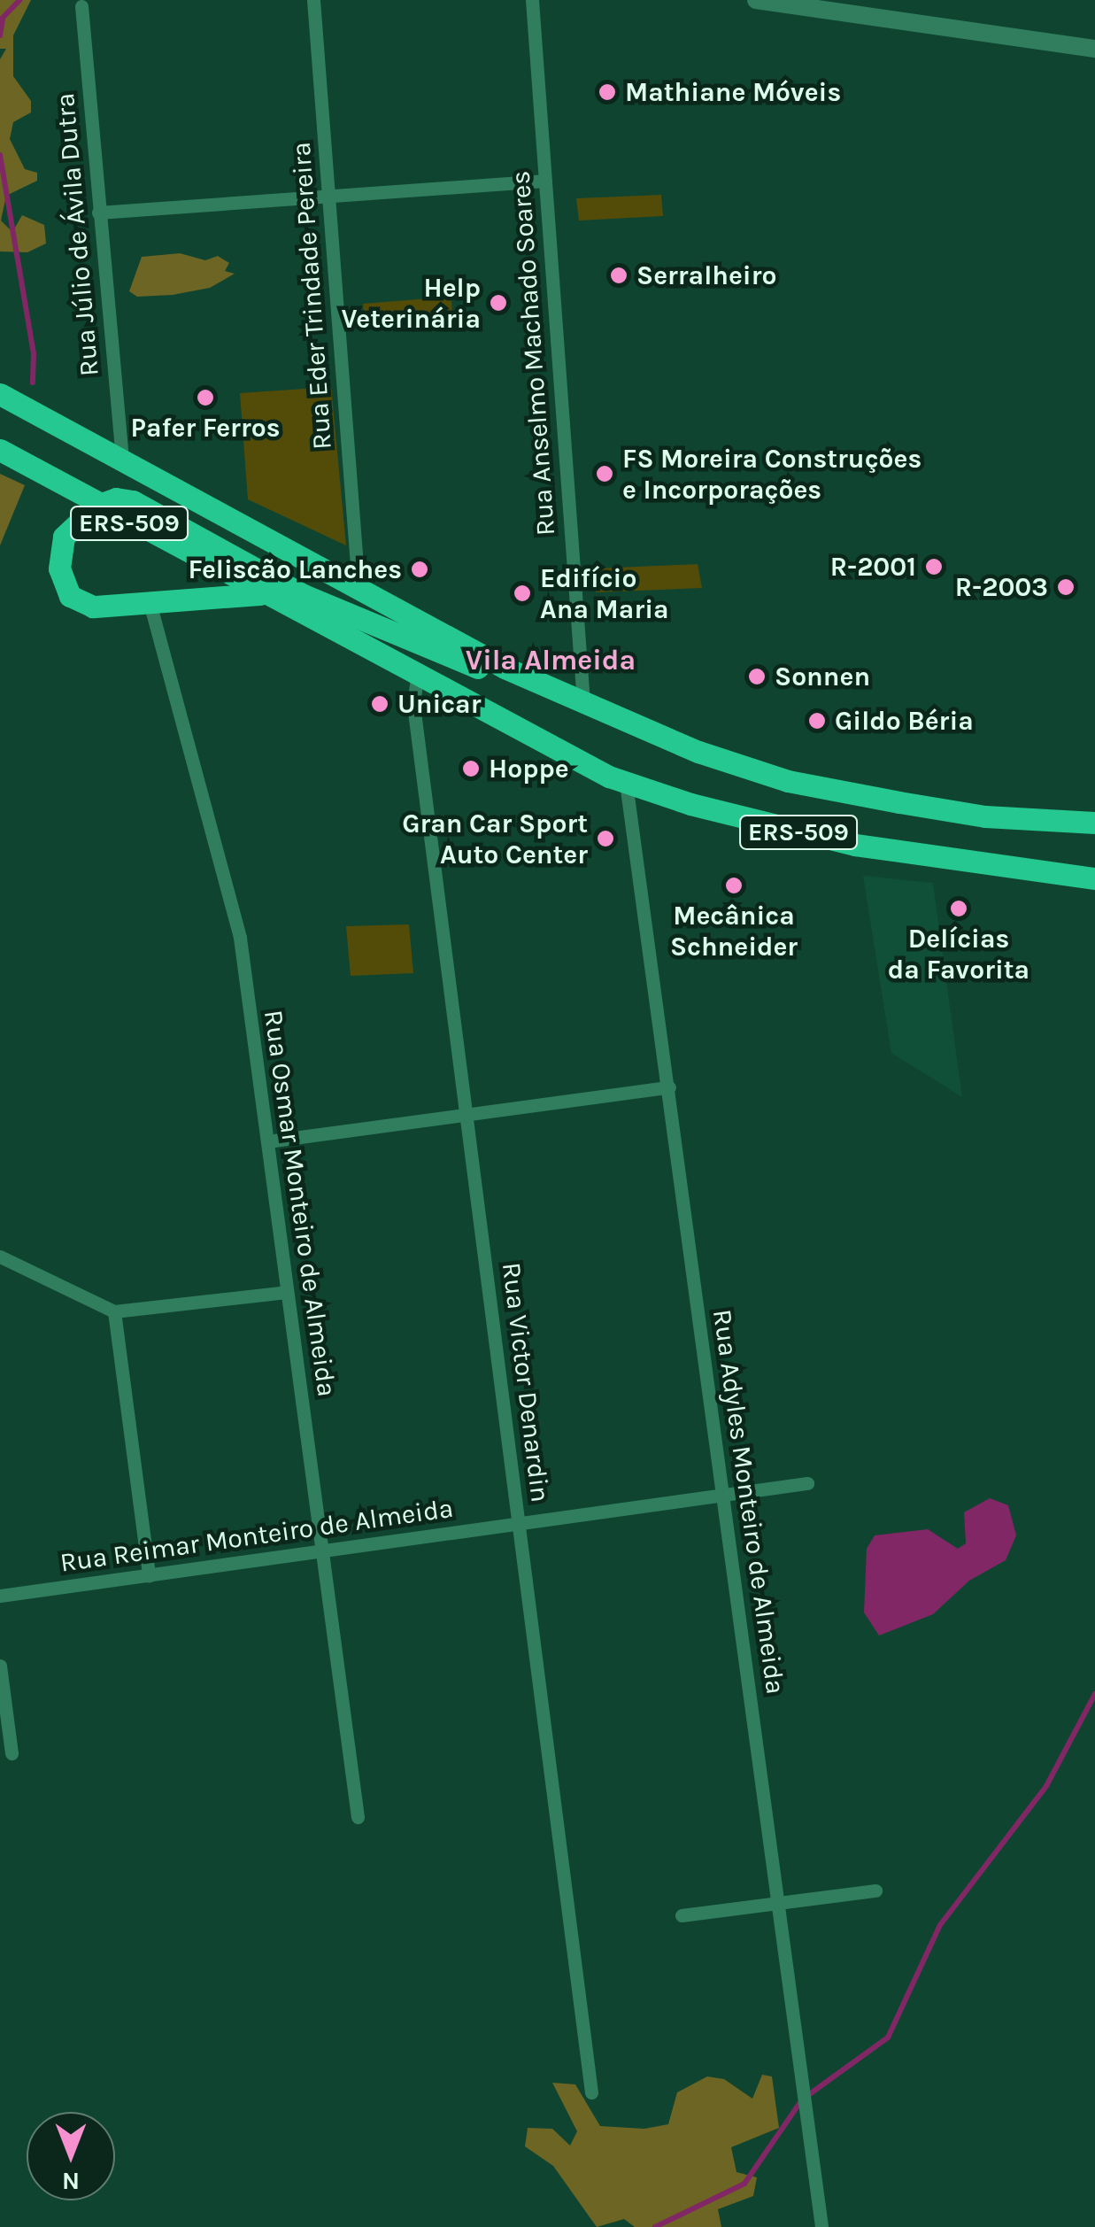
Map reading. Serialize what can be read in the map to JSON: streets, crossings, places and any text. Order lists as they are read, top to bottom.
{
  "streets": {
    "highway": ["ERS-509"],
    "street": [
      "Rua Júlio de Ávila Dutra",
      "Rua Eder Trindade Pereira",
      "Rua Anselmo Machado Soares",
      "Rua Osmar Monteiro de Almeida",
      "Rua Victor Denardin",
      "Rua Adyles Monteiro de Almeida",
      "Rua Reimar Monteiro de Almeida"
    ]
  },
  "crossings": [
    ["Rua Júlio de Ávila Dutra", "ERS-509"],
    ["Rua Eder Trindade Pereira", "ERS-509"],
    ["Rua Anselmo Machado Soares", "ERS-509"],
    ["ERS-509", "Rua Osmar Monteiro de Almeida"],
    ["ERS-509", "Rua Victor Denardin"],
    ["ERS-509", "Rua Adyles Monteiro de Almeida"],
    ["Rua Osmar Monteiro de Almeida", "Rua Reimar Monteiro de Almeida"],
    ["Rua Victor Denardin", "Rua Reimar Monteiro de Almeida"],
    ["Rua Adyles Monteiro de Almeida", "Rua Reimar Monteiro de Almeida"]
  ],
  "districts": ["Vila Almeida"],
  "places": [
    "Mathiane Móveis",
    "Serralheiro",
    "Help Veterinária",
    "Pafer Ferros",
    "FS Moreira Construções e Incorporações",
    "R-2001",
    "Feliscão Lanches",
    "R-2003",
    "Edifício Ana Maria",
    "Sonnen",
    "Unicar",
    "Gildo Béria",
    "Hoppe",
    "Gran Car Sport Auto Center",
    "Mecânica Schneider",
    "Delícias da Favorita"
  ],
  "north": "bottom"
}
